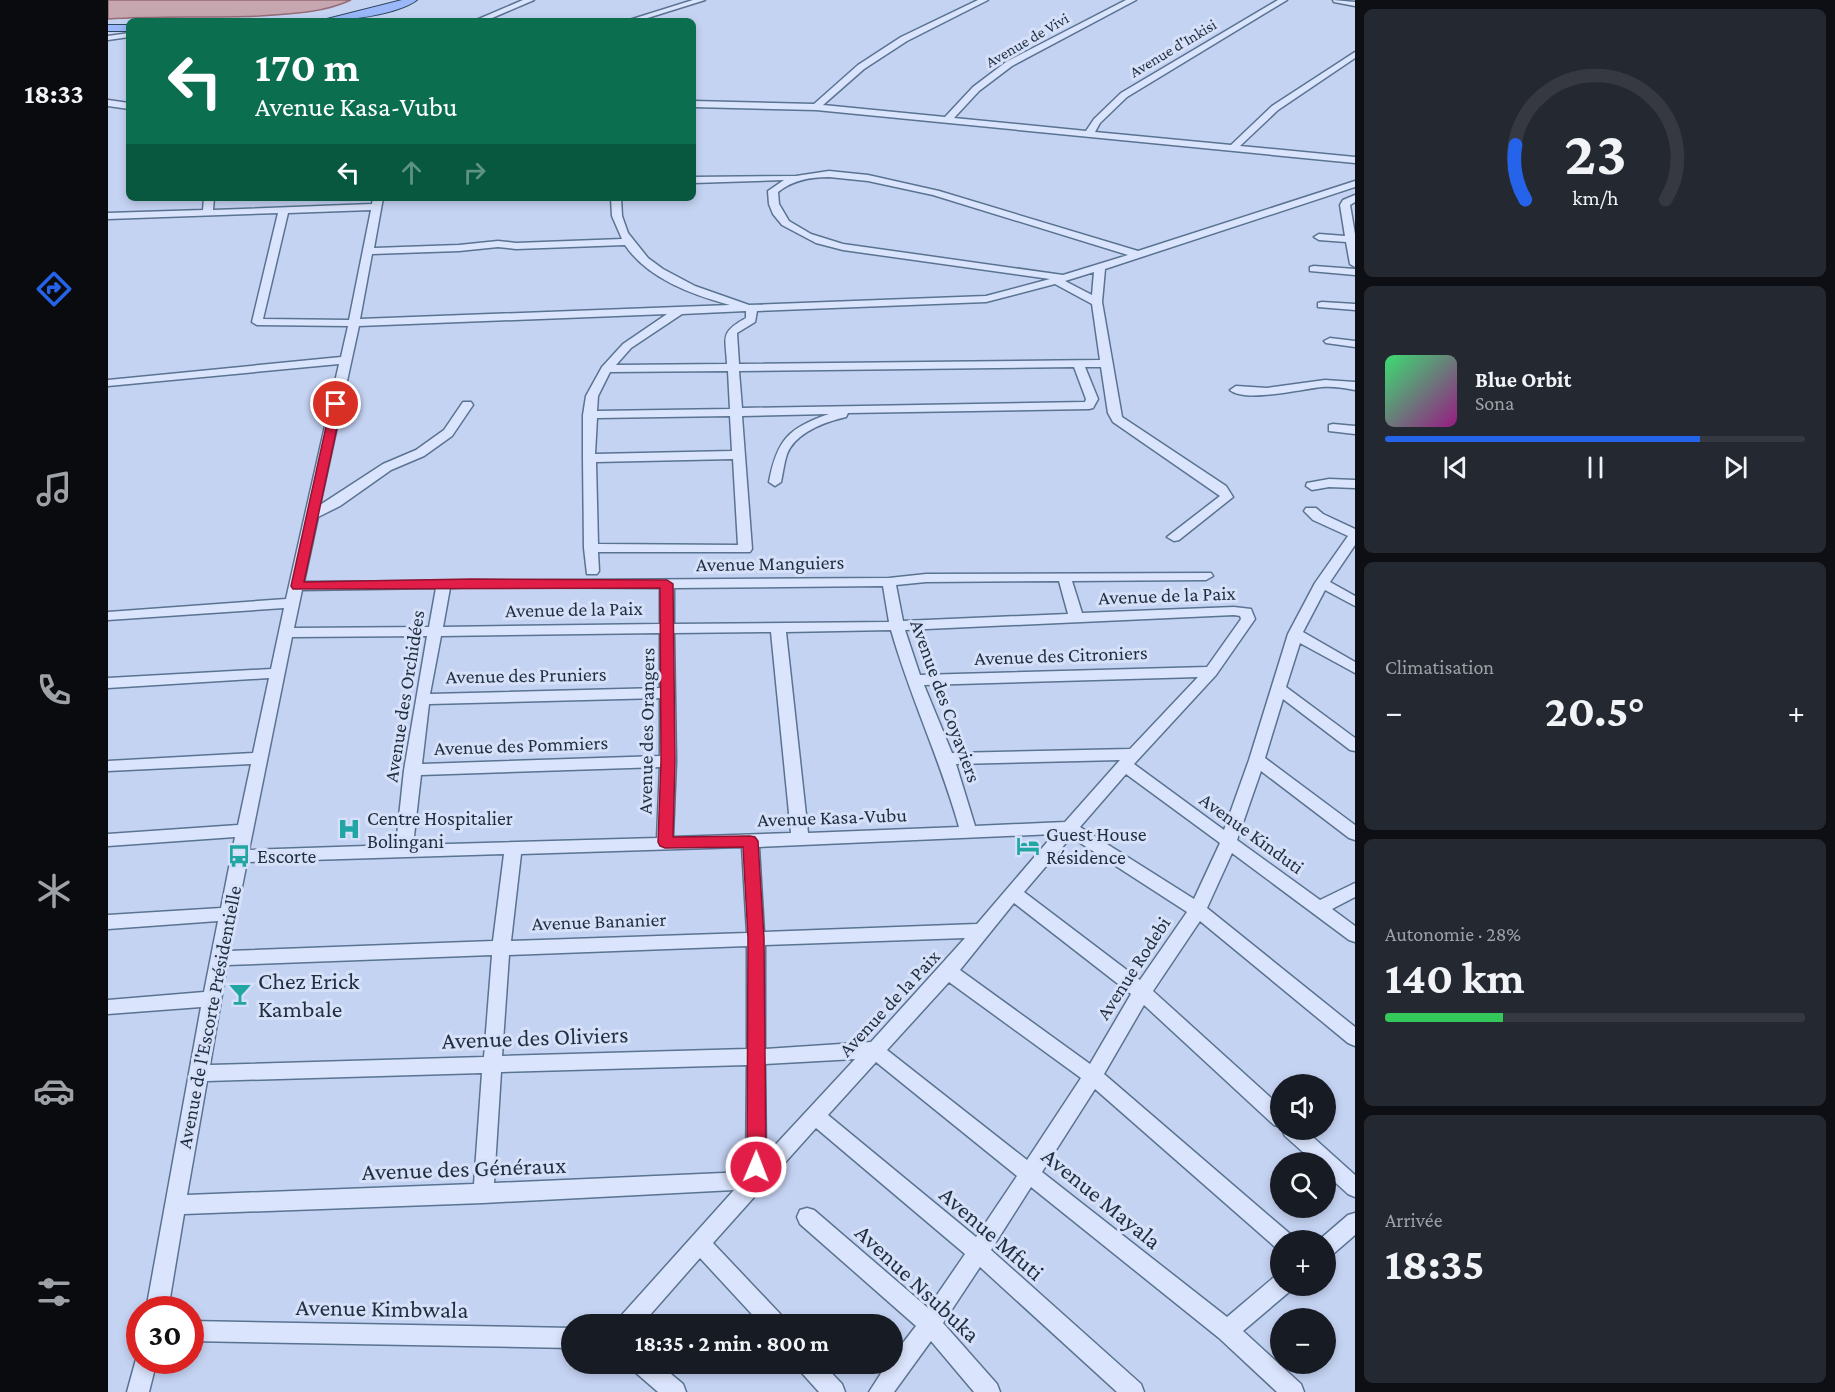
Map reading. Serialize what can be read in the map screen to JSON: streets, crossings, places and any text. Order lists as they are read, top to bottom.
{
  "streets": {
    "street": [
      "Avenue de Vivi",
      "Avenue d'Inkisi",
      "Avenue Manguiers",
      "Avenue de la Paix",
      "Avenue des Citroniers",
      "Avenue des Pruniers",
      "Avenue des Orchidées",
      "Avenue des Coyaviers",
      "Avenue des Orangers",
      "Avenue des Pommiers",
      "Avenue Kasa-Vubu",
      "Avenue Kinduti",
      "Avenue Bananier",
      "Avenue Rodebi",
      "Avenue de l'Escorte Présidentielle",
      "Avenue des Oliviers",
      "Avenue des Généraux",
      "Avenue Mayala",
      "Avenue Mfuti",
      "Avenue Nsubuka",
      "Avenue Kimbwala"
    ]
  },
  "crossings": [
    ["Avenue Manguiers", "Avenue des Orchidées"],
    ["Avenue Manguiers", "Avenue des Coyaviers"],
    ["Avenue Manguiers", "Avenue des Orangers"],
    ["Avenue Manguiers", "Avenue de l'Escorte Présidentielle"],
    ["Avenue de la Paix", "Avenue des Citroniers"],
    ["Avenue de la Paix", "Avenue des Orchidées"],
    ["Avenue de la Paix", "Avenue des Coyaviers"],
    ["Avenue de la Paix", "Avenue des Orangers"],
    ["Avenue de la Paix", "Avenue Kasa-Vubu"],
    ["Avenue de la Paix", "Avenue Kinduti"],
    ["Avenue de la Paix", "Avenue Bananier"],
    ["Avenue de la Paix", "Avenue de l'Escorte Présidentielle"],
    ["Avenue de la Paix", "Avenue des Oliviers"],
    ["Avenue de la Paix", "Avenue des Généraux"],
    ["Avenue de la Paix", "Avenue Mayala"],
    ["Avenue de la Paix", "Avenue Mfuti"],
    ["Avenue des Citroniers", "Avenue des Coyaviers"],
    ["Avenue des Pruniers", "Avenue des Orchidées"],
    ["Avenue des Pruniers", "Avenue des Orangers"],
    ["Avenue des Orchidées", "Avenue des Pommiers"],
    ["Avenue des Orchidées", "Avenue Kasa-Vubu"],
    ["Avenue des Coyaviers", "Avenue Kasa-Vubu"],
    ["Avenue des Orangers", "Avenue des Pommiers"],
    ["Avenue des Orangers", "Avenue Kasa-Vubu"],
    ["Avenue Kasa-Vubu", "Avenue de l'Escorte Présidentielle"],
    ["Avenue Kinduti", "Avenue Rodebi"],
    ["Avenue Bananier", "Avenue de l'Escorte Présidentielle"],
    ["Avenue Rodebi", "Avenue Mayala"],
    ["Avenue Rodebi", "Avenue Mfuti"],
    ["Avenue Rodebi", "Avenue Nsubuka"],
    ["Avenue de l'Escorte Présidentielle", "Avenue des Oliviers"],
    ["Avenue de l'Escorte Présidentielle", "Avenue des Généraux"],
    ["Avenue des Oliviers", "Avenue Mayala"]
  ],
  "places": {
    "hospital": ["Centre Hospitalier Bolingani"],
    "hotel": ["Guest House Résidence"],
    "bus stop": ["Escorte"],
    "bar": ["Chez Erick Kambale"]
  },
  "page": {
    "tabs": "18:33",
    "turn": ["170 m", "Avenue Kasa-Vubu"],
    "song": ["Blue Orbit", "Sona"],
    "tile": [
      "Climatisation",
      ["Autonomie · 28%", "140 km"],
      ["Arrivée", "18:35"]
    ],
    "heat": ["−", "20.5°", "+"],
    "map_buttons": ["+", "−"],
    "limit": "30",
    "trip": "18:35 · 2 min · 800 m",
    "gauge": ["23", "km/h"]
  }
}
